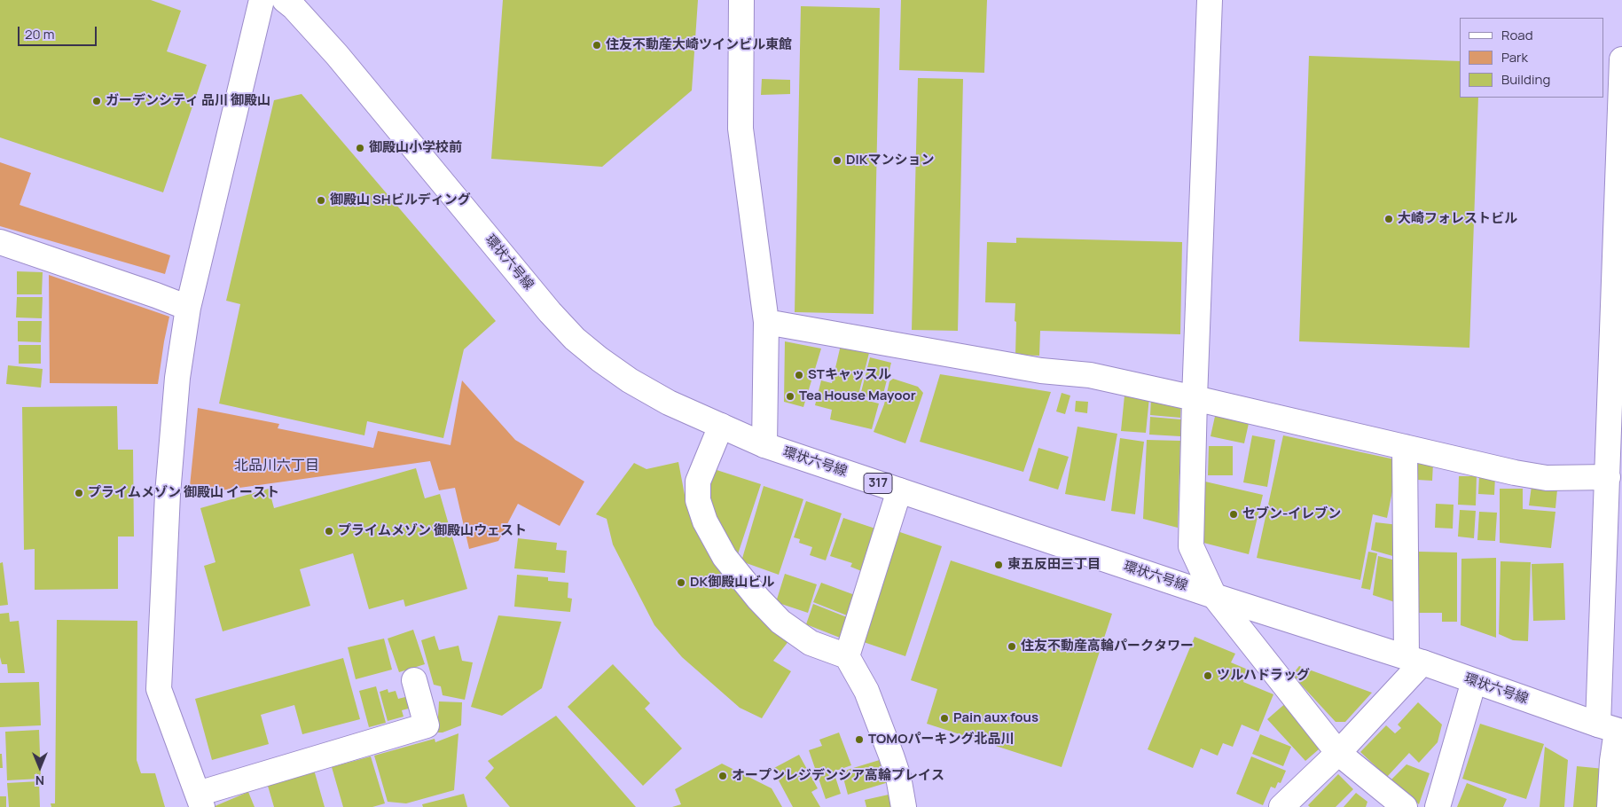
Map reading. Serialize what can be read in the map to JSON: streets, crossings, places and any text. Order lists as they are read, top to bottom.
{
  "streets": {
    "street": ["環状六号線", "317"]
  },
  "districts": ["北品川六丁目"],
  "places": [
    "住友不動産大崎ツインビル東館",
    "ガーデンシティ 品川 御殿山",
    "御殿山小学校前",
    "DIKマンション",
    "御殿山 SHビルディング",
    "大崎フォレストビル",
    "STキャッスル",
    "Tea House Mayoor",
    "プライムメゾン 御殿山 イースト",
    "セブン-イレブン",
    "プライムメゾン 御殿山ウェスト",
    "東五反田三丁目",
    "DK御殿山ビル",
    "住友不動産高輪パークタワー",
    "ツルハドラッグ",
    "Pain aux fous",
    "TOMOパーキング北品川",
    "オープンレジデンシア高輪プレイス"
  ],
  "legend": ["Road", "Park", "Building"],
  "scale_bar": "20 m",
  "north": "bottom"
}
